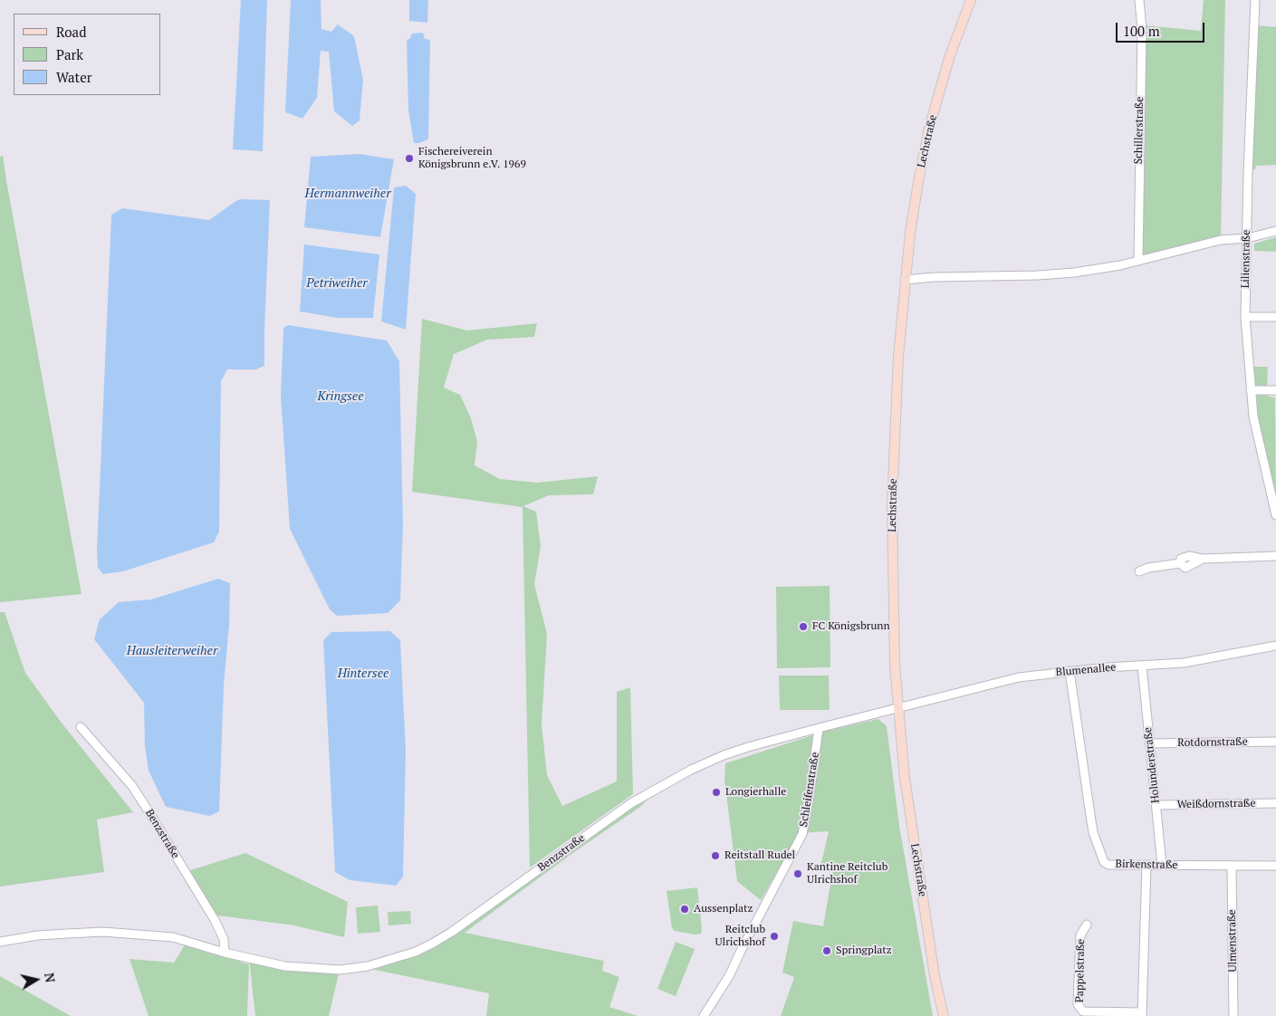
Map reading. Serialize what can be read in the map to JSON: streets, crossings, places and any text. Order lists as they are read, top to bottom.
{
  "streets": {
    "main road": ["Lechstraße"],
    "street": [
      "Schillerstraße",
      "Lilienstraße",
      "Blumenallee",
      "Rotdornstraße",
      "Holunderstraße",
      "Schleifenstraße",
      "Weißdornstraße",
      "Benzstraße",
      "Birkenstraße",
      "Ulmenstraße",
      "Pappelstraße"
    ]
  },
  "crossings": [
    ["Lechstraße", "Blumenallee"],
    ["Lechstraße", "Benzstraße"],
    ["Blumenallee", "Holunderstraße"],
    ["Blumenallee", "Benzstraße"],
    ["Blumenallee", "Birkenstraße"],
    ["Rotdornstraße", "Holunderstraße"],
    ["Holunderstraße", "Weißdornstraße"],
    ["Holunderstraße", "Birkenstraße"],
    ["Schleifenstraße", "Benzstraße"],
    ["Birkenstraße", "Ulmenstraße"],
    ["Birkenstraße", "Pappelstraße"]
  ],
  "water": [
    "Hermannweiher",
    "Petriweiher",
    "Kringsee",
    "Hausleiterweiher",
    "Hintersee"
  ],
  "places": [
    "Fischereiverein Königsbrunn e.V. 1969",
    "FC Königsbrunn",
    "Longierhalle",
    "Reitstall Rudel",
    "Kantine Reitclub Ulrichshof",
    "Aussenplatz",
    "Reitclub Ulrichshof",
    "Springplatz"
  ],
  "legend": ["Road", "Park", "Water"],
  "scale_bar": "100 m",
  "north": "right"
}
